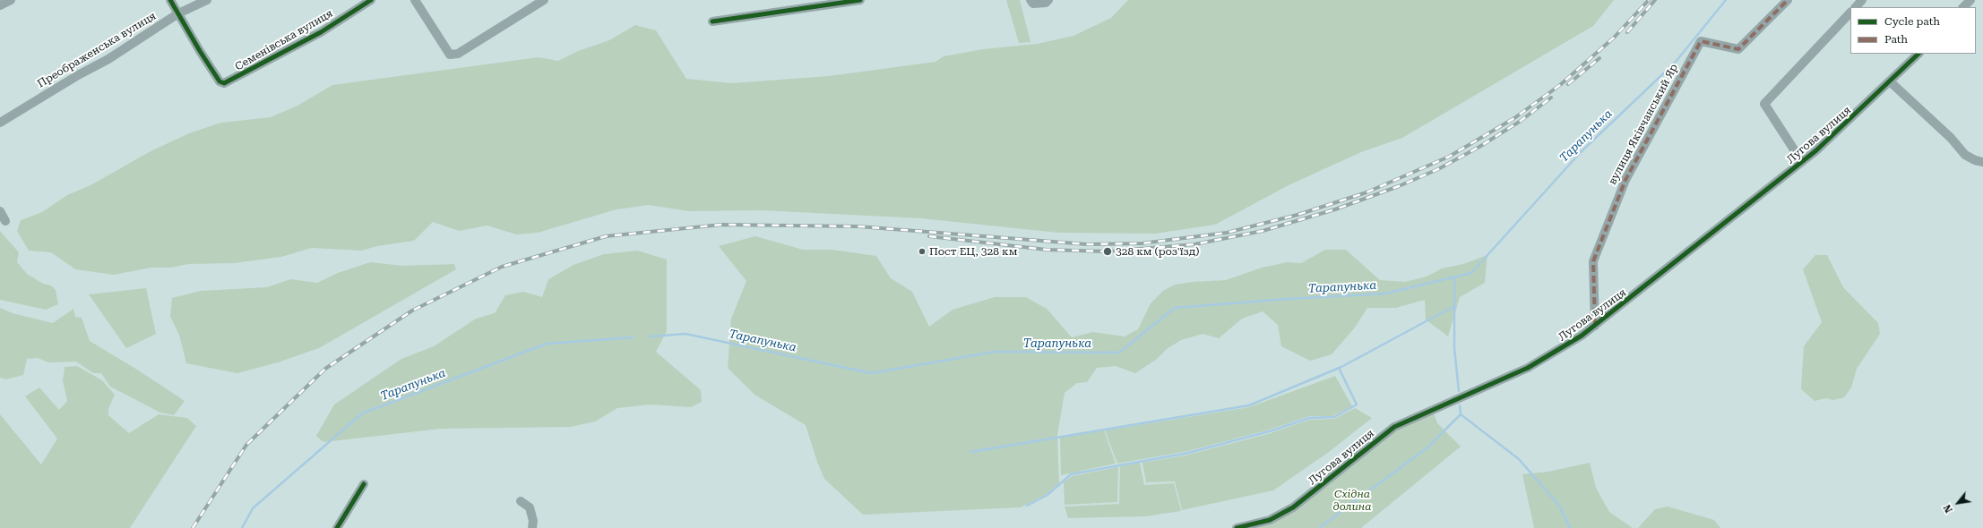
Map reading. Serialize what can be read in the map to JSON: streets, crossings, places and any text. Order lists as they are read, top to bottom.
{
  "streets": {
    "street": [
      "Семенівська вулиця",
      "Преображенська вулиця",
      "вулиця Яківчанський Яр",
      "Лугова вулиця"
    ]
  },
  "crossings": [
    ["Семенівська вулиця", "Преображенська вулиця"],
    ["вулиця Яківчанський Яр", "Лугова вулиця"]
  ],
  "water": ["Тарапунька"],
  "parks": ["Східна долина"],
  "places": ["Пост ЕЦ, 328 км", "328 км (роз'їзд)"],
  "legend": ["Cycle path", "Path"],
  "north": "bottom left"
}
